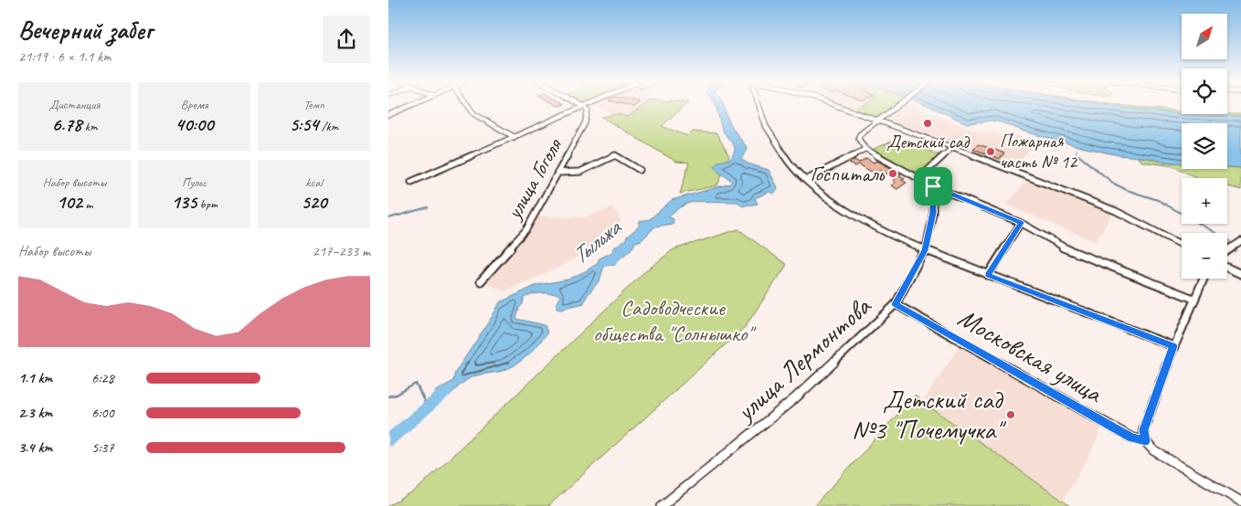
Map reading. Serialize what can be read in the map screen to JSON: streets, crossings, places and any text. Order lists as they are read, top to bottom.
{
  "streets": {
    "street": ["улица Гоголя", "Московская улица", "улица Лермонтова"]
  },
  "crossings": [
    ["Московская улица", "улица Лермонтова"]
  ],
  "water": ["Тыльжа"],
  "parks": ["Садоводческие общества \"Солнышко\""],
  "places": [
    "Детский сад",
    "Пожарная часть № 12",
    "Госпиталь",
    "Детский сад №3 \"Почемучка\""
  ],
  "north": "top right",
  "page": {
    "heading": ["Вечерний забег", "21:19 · 6 × 1.1 km"],
    "map_buttons": ["+", "−"],
    "stats": [
      ["Дистанция", "6.78 km"],
      ["Время", "40:00"],
      ["Темп", "5:54 /km"],
      ["Набор высоты", "102 m"],
      ["Пульс", "135 bpm"],
      ["kcal", "520"]
    ],
    "chart": ["Набор высоты", "217–233 m"],
    "list": [
      {
        "name": "1.1 km",
        "note": "6:28"
      },
      {
        "name": "2.3 km",
        "note": "6:00"
      },
      {
        "name": "3.4 km",
        "note": "5:37"
      }
    ]
  }
}
